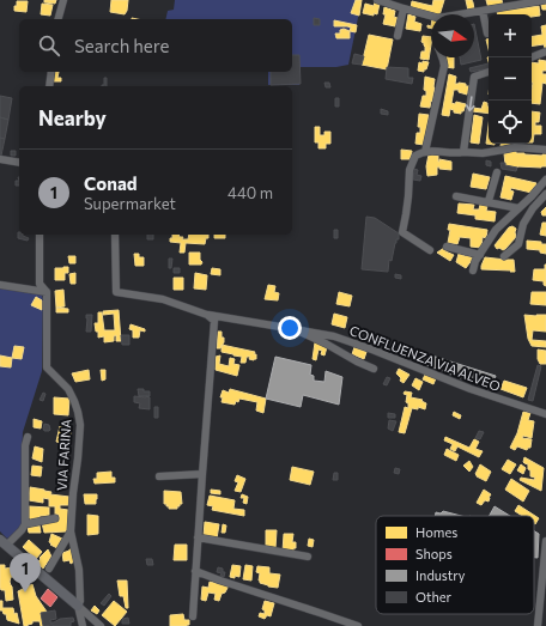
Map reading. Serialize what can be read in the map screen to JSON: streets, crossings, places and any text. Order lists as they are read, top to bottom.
{
  "streets": {
    "street": ["CONFLUENZA VIA ALVEO", "VIA FARINA"]
  },
  "legend": [
    "Homes",
    "Shops",
    "Industry",
    "Other"
  ],
  "north": "right",
  "page": {
    "map_buttons": ["+", "−"],
    "search": "Search here",
    "heading": "Nearby",
    "list": [
      {
        "mark": "1",
        "name": "Conad",
        "note": "Supermarket",
        "value": "440 m"
      }
    ],
    "pins": "1"
  }
}
